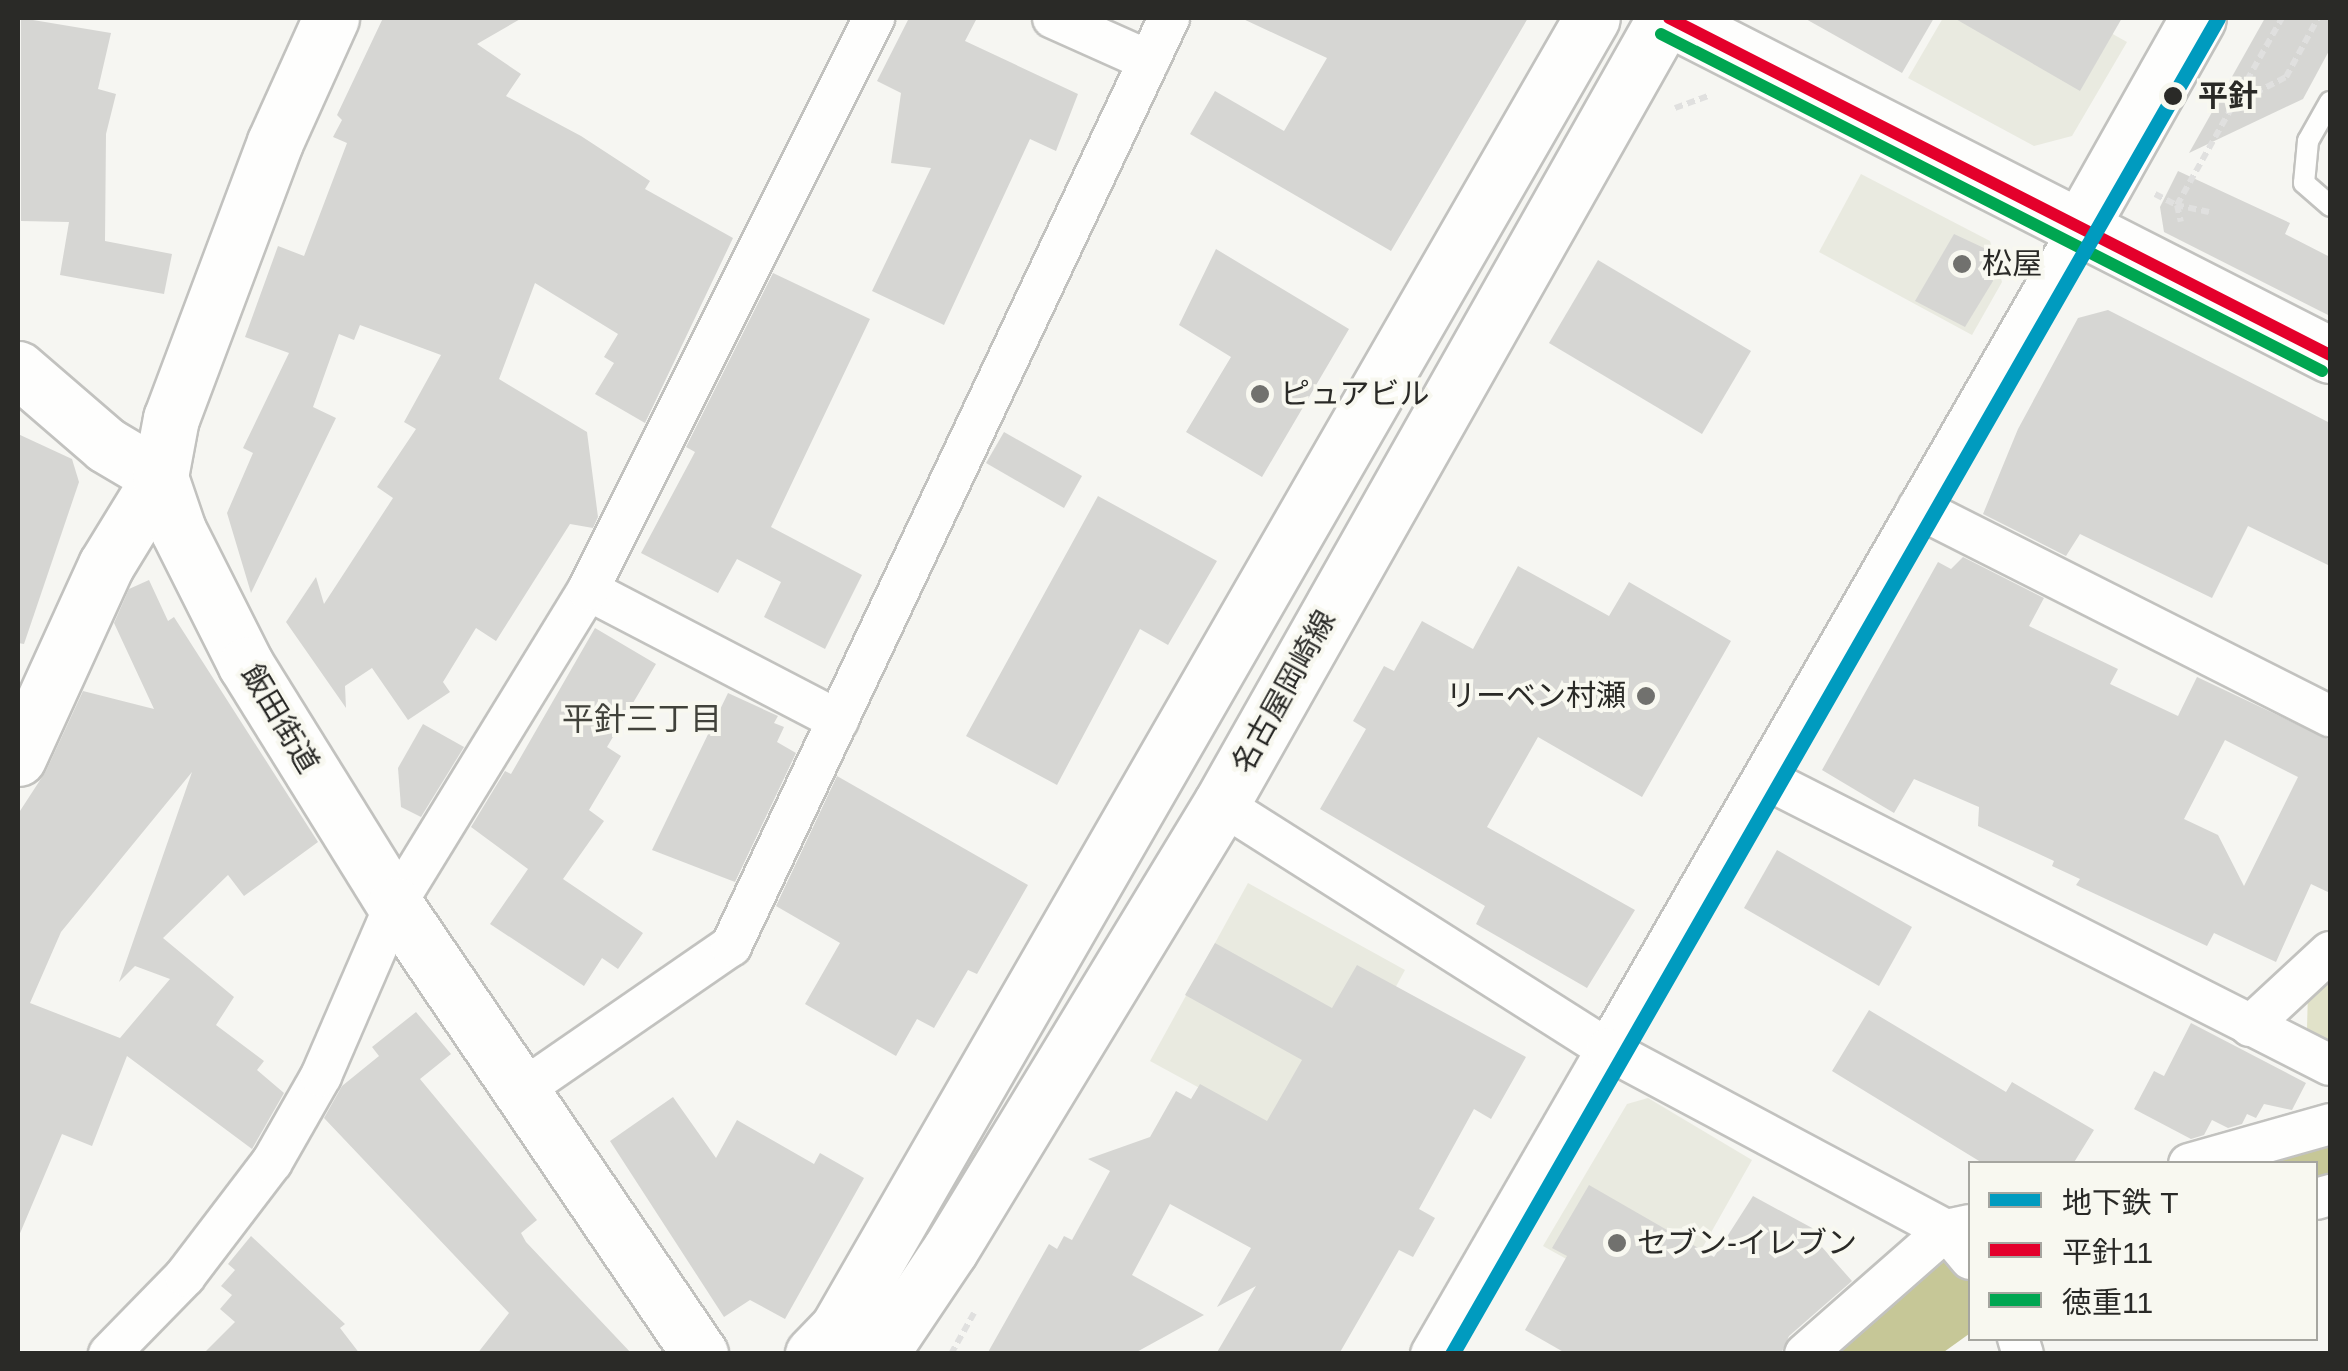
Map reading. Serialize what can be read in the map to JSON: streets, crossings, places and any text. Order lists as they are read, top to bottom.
{
  "streets": {
    "main road": ["名古屋岡崎線", "飯田街道"]
  },
  "districts": ["平針三丁目"],
  "places": [
    "平針",
    "松屋",
    "ピュアビル",
    "リーベン村瀬",
    "セブン-イレブン"
  ],
  "lines": ["metro line T", "transit line 平針11", "transit line 徳重11"],
  "legend": ["地下鉄 T", "平針11", "徳重11"]
}
